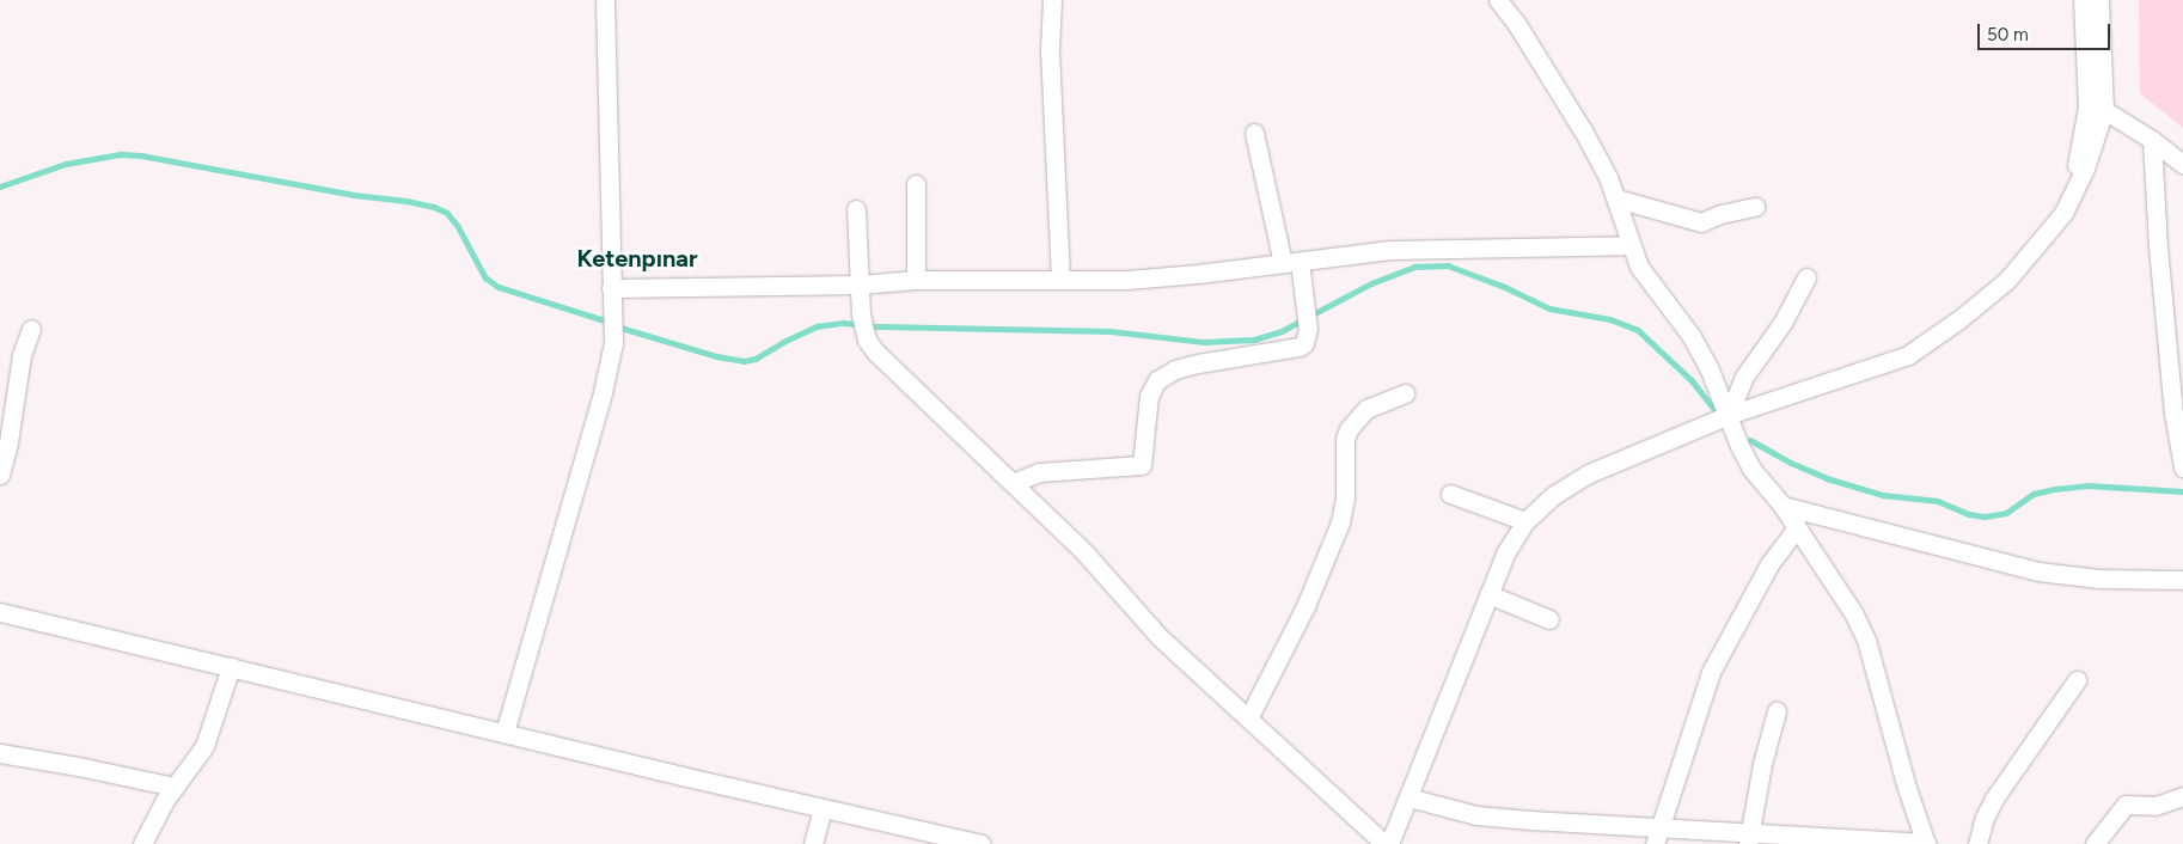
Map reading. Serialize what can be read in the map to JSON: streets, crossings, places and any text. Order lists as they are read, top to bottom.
{
  "districts": ["Ketenpınar"],
  "scale_bar": "50 m"
}
